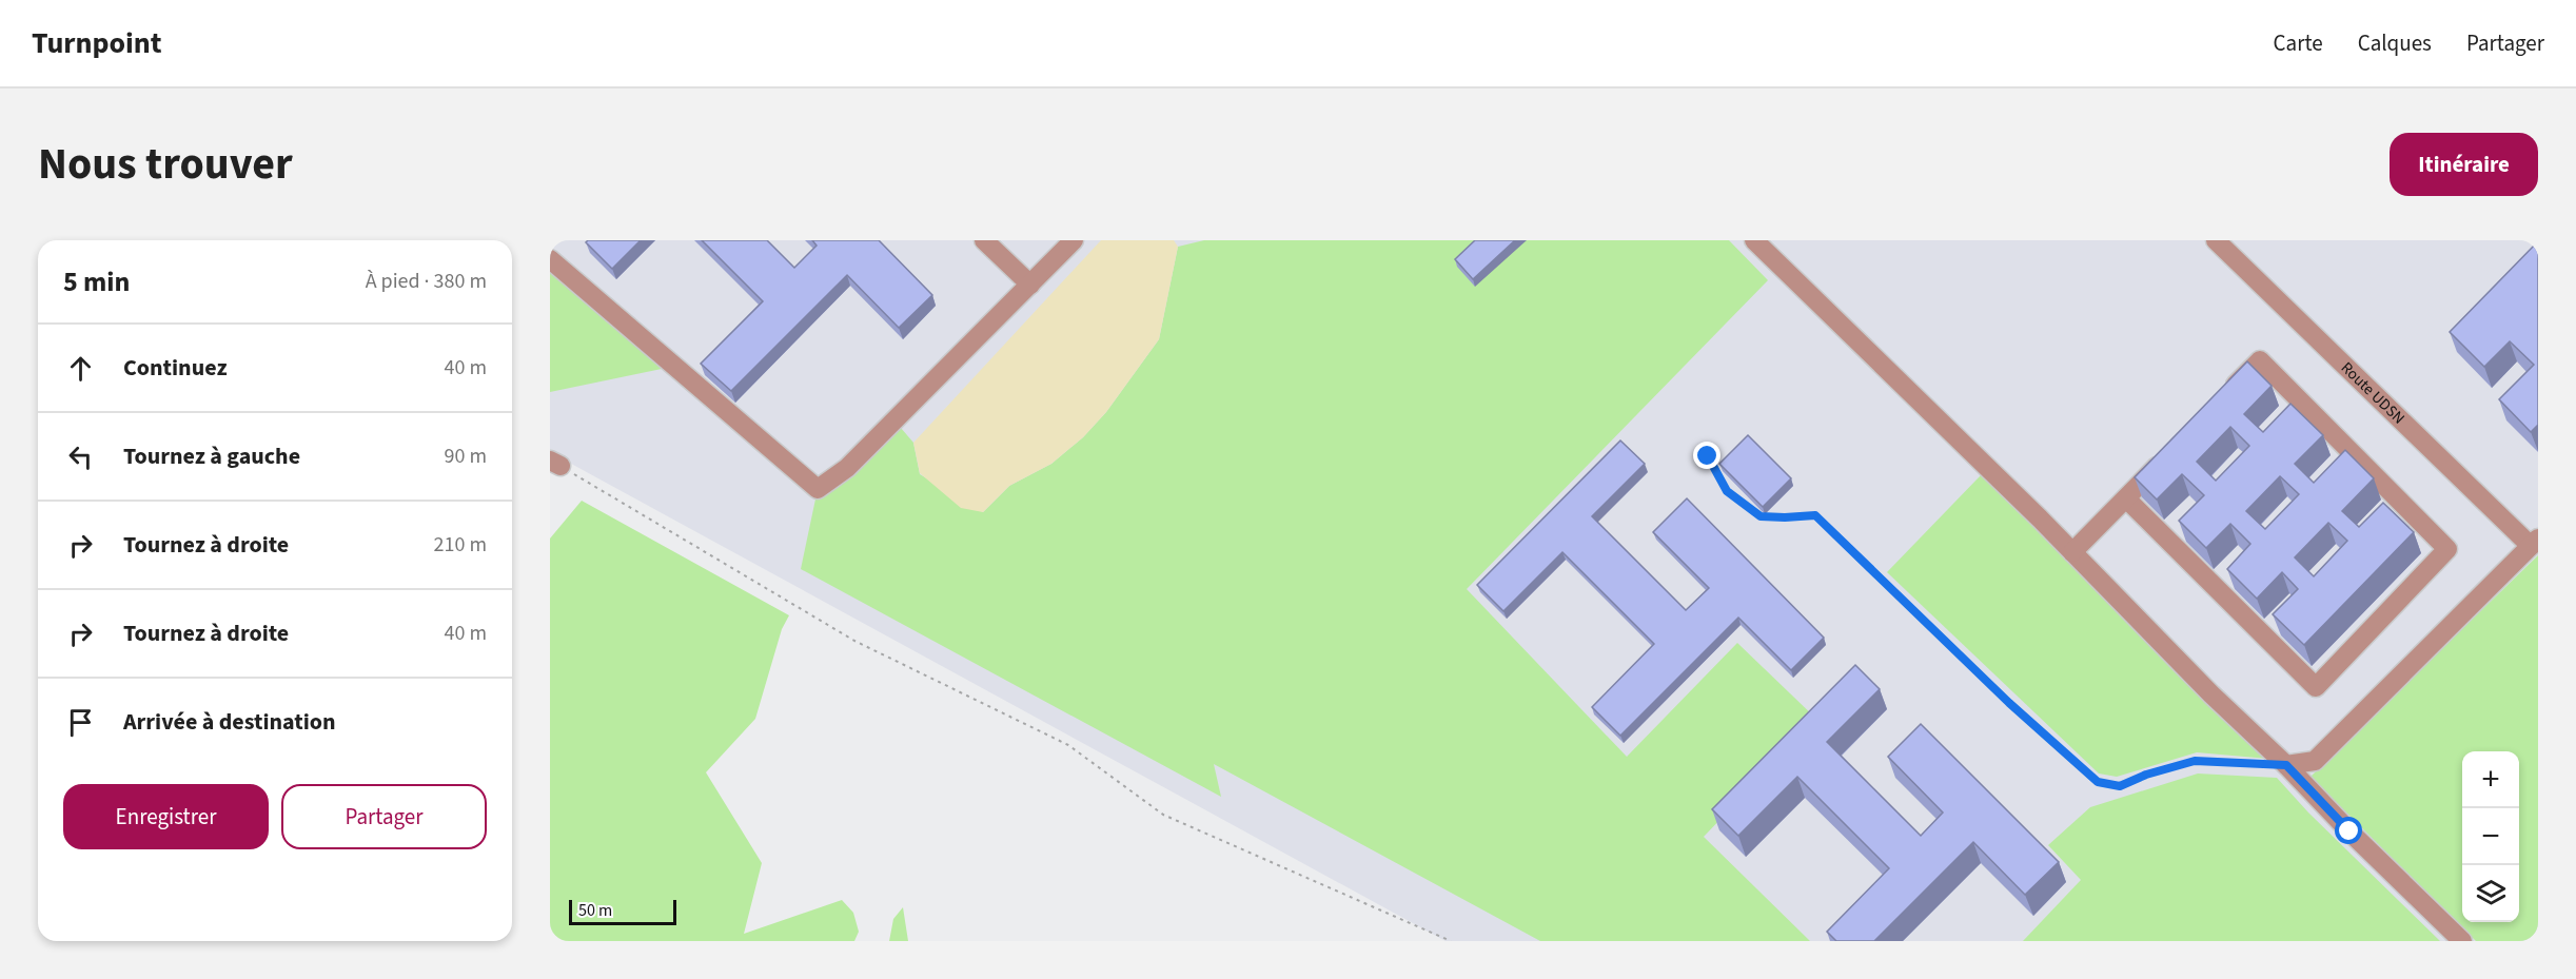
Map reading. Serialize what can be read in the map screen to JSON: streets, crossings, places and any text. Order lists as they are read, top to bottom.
{
  "streets": {
    "street": ["Route UDSN"]
  },
  "scale_bar": "50 m",
  "page": {
    "header": "Turnpoint",
    "nav": ["Carte", "Calques", "Partager"],
    "title": "Nous trouver",
    "buttons": [
      "Itinéraire",
      ["Enregistrer", "Partager"]
    ],
    "heading": ["5 min", "À pied · 380 m"],
    "list": [
      ["Continuez", "40 m"],
      ["Tournez à gauche", "90 m"],
      ["Tournez à droite", "210 m"],
      ["Tournez à droite", "40 m"],
      "Arrivée à destination"
    ],
    "map_buttons": ["+", "−"],
    "scale": "50 m"
  }
}
